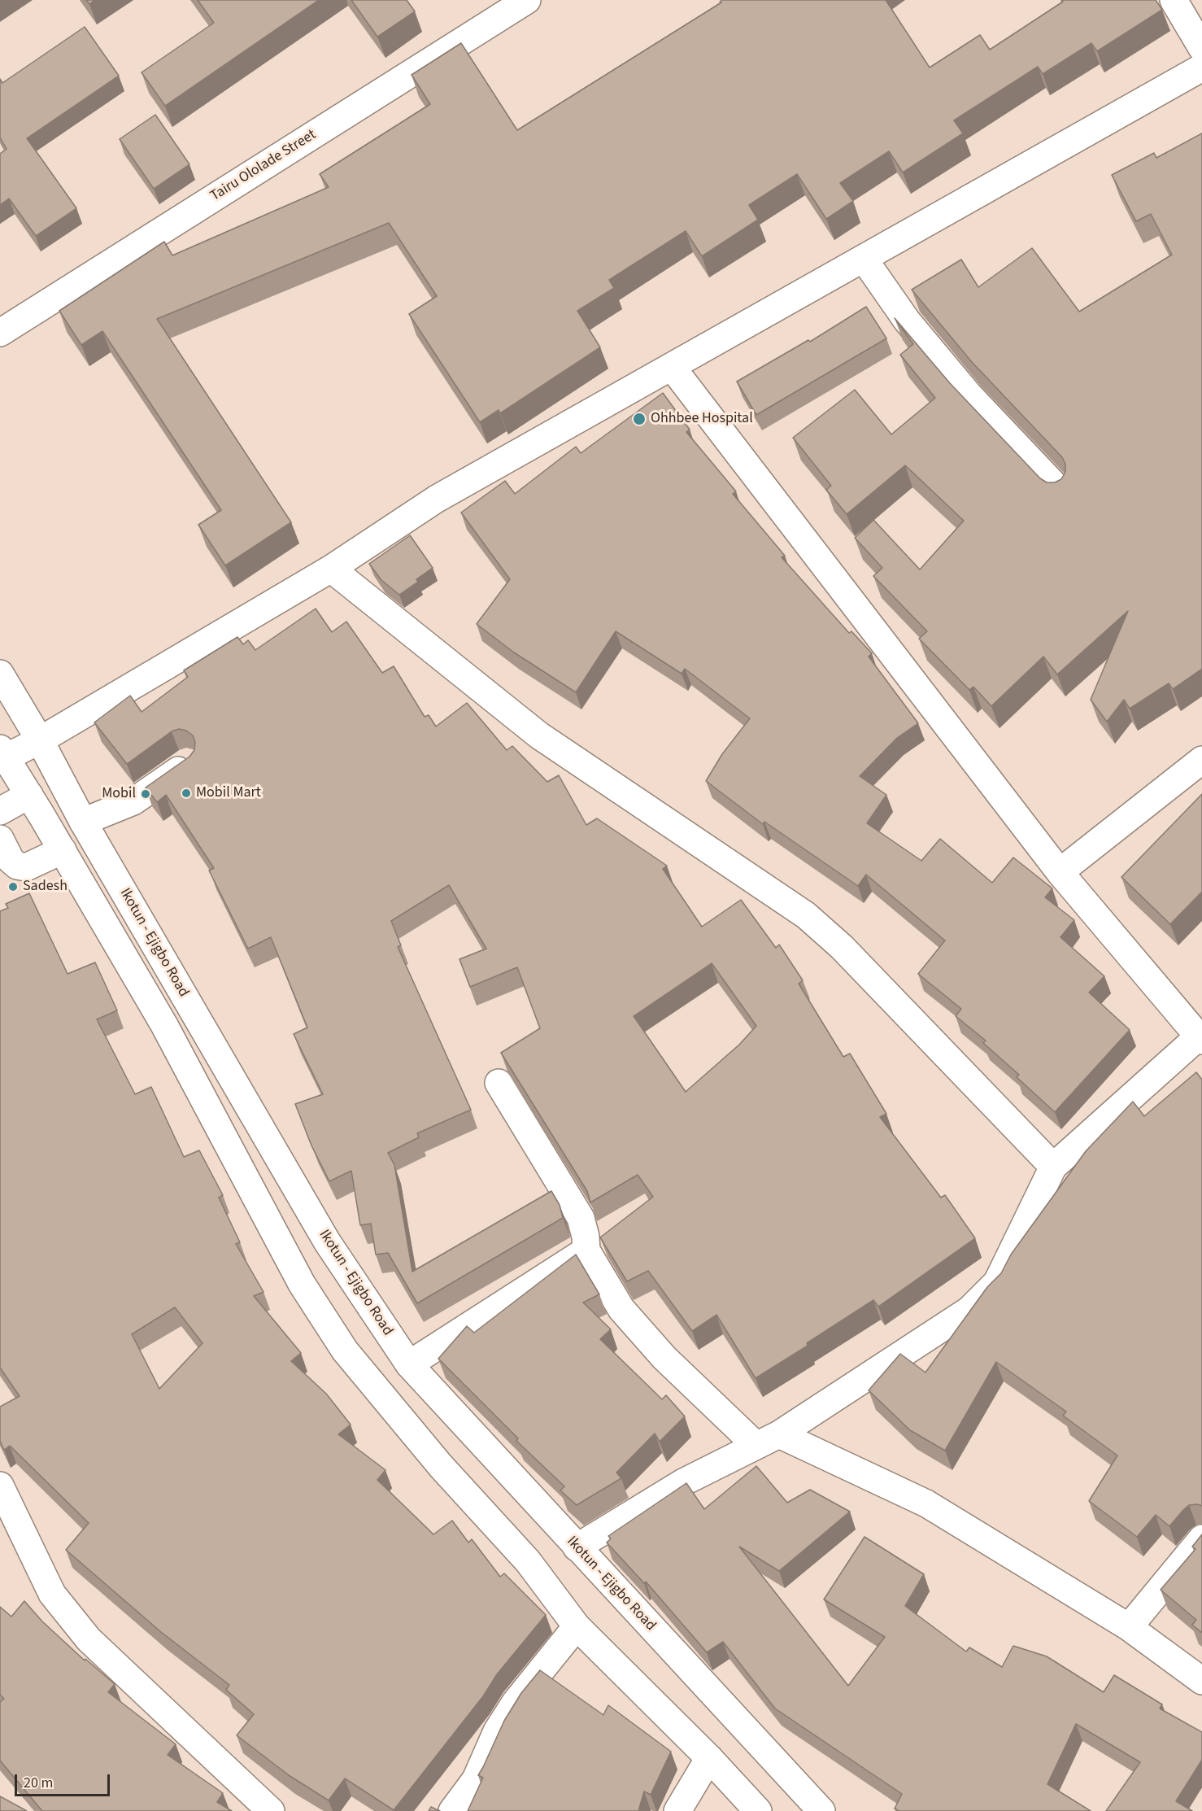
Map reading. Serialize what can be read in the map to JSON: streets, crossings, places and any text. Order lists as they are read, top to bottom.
{
  "streets": {
    "street": ["Tairu Ololade Street", "Ikotun - Ejigbo Road"]
  },
  "places": [
    "Ohhbee Hospital",
    "Mobil Mart",
    "Mobil",
    "Sadesh"
  ],
  "scale_bar": "20 m"
}
